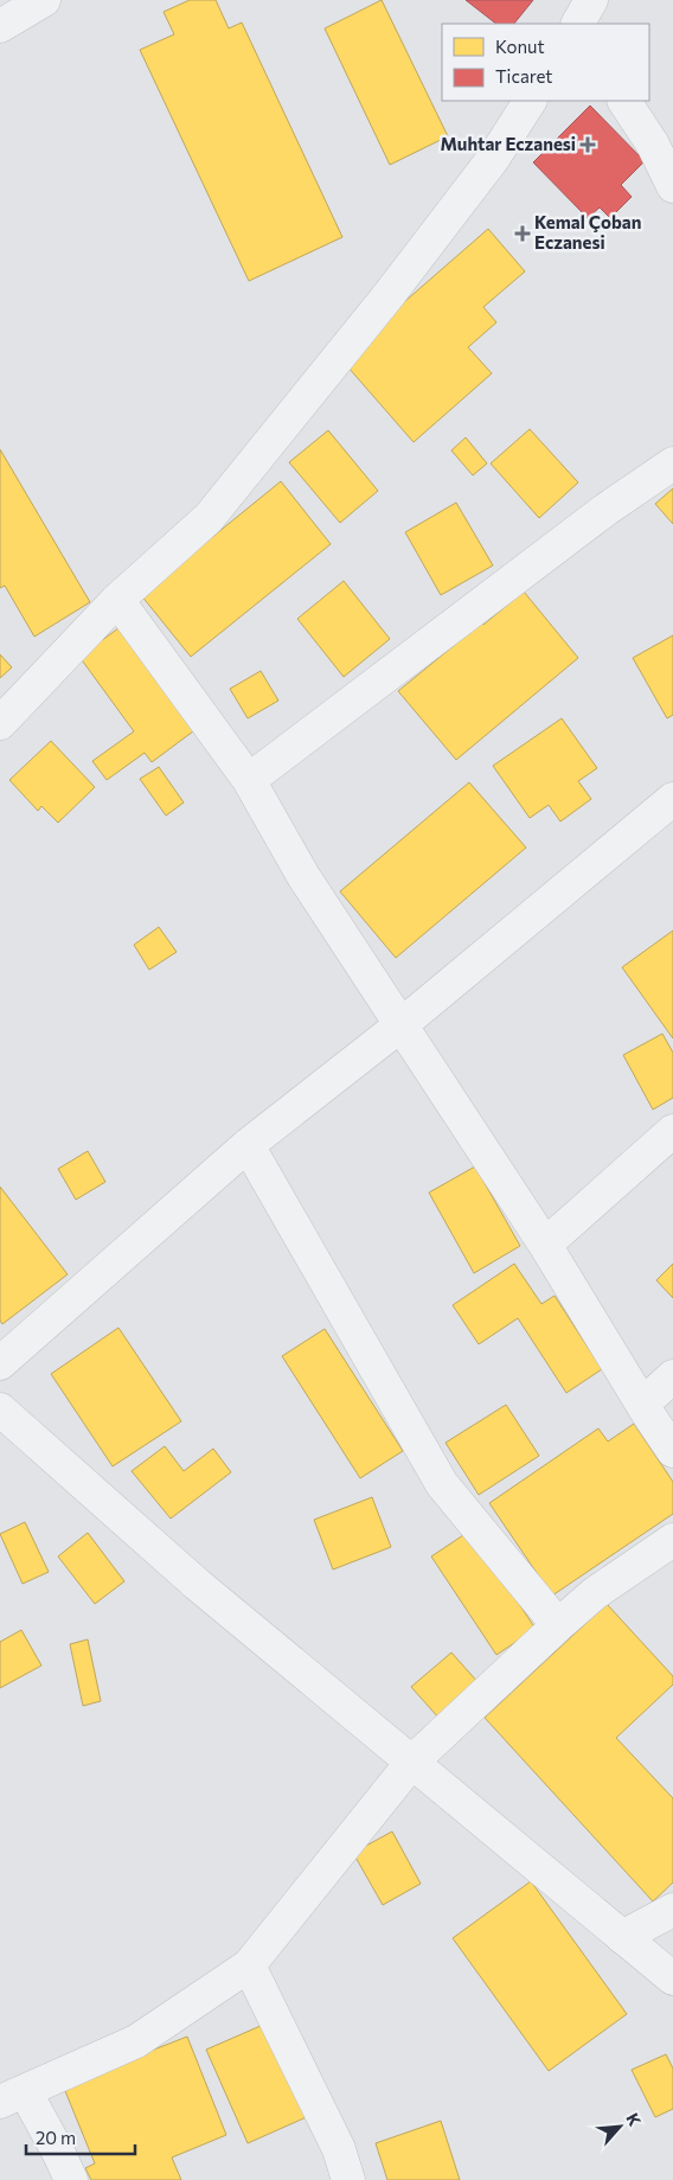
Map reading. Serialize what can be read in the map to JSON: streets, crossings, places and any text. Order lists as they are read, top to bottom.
{
  "places": {
    "health": ["Muhtar Eczanesi", "Kemal Çoban Eczanesi"]
  },
  "legend": ["Konut", "Ticaret"],
  "scale_bar": "20 m",
  "north": "top right"
}
